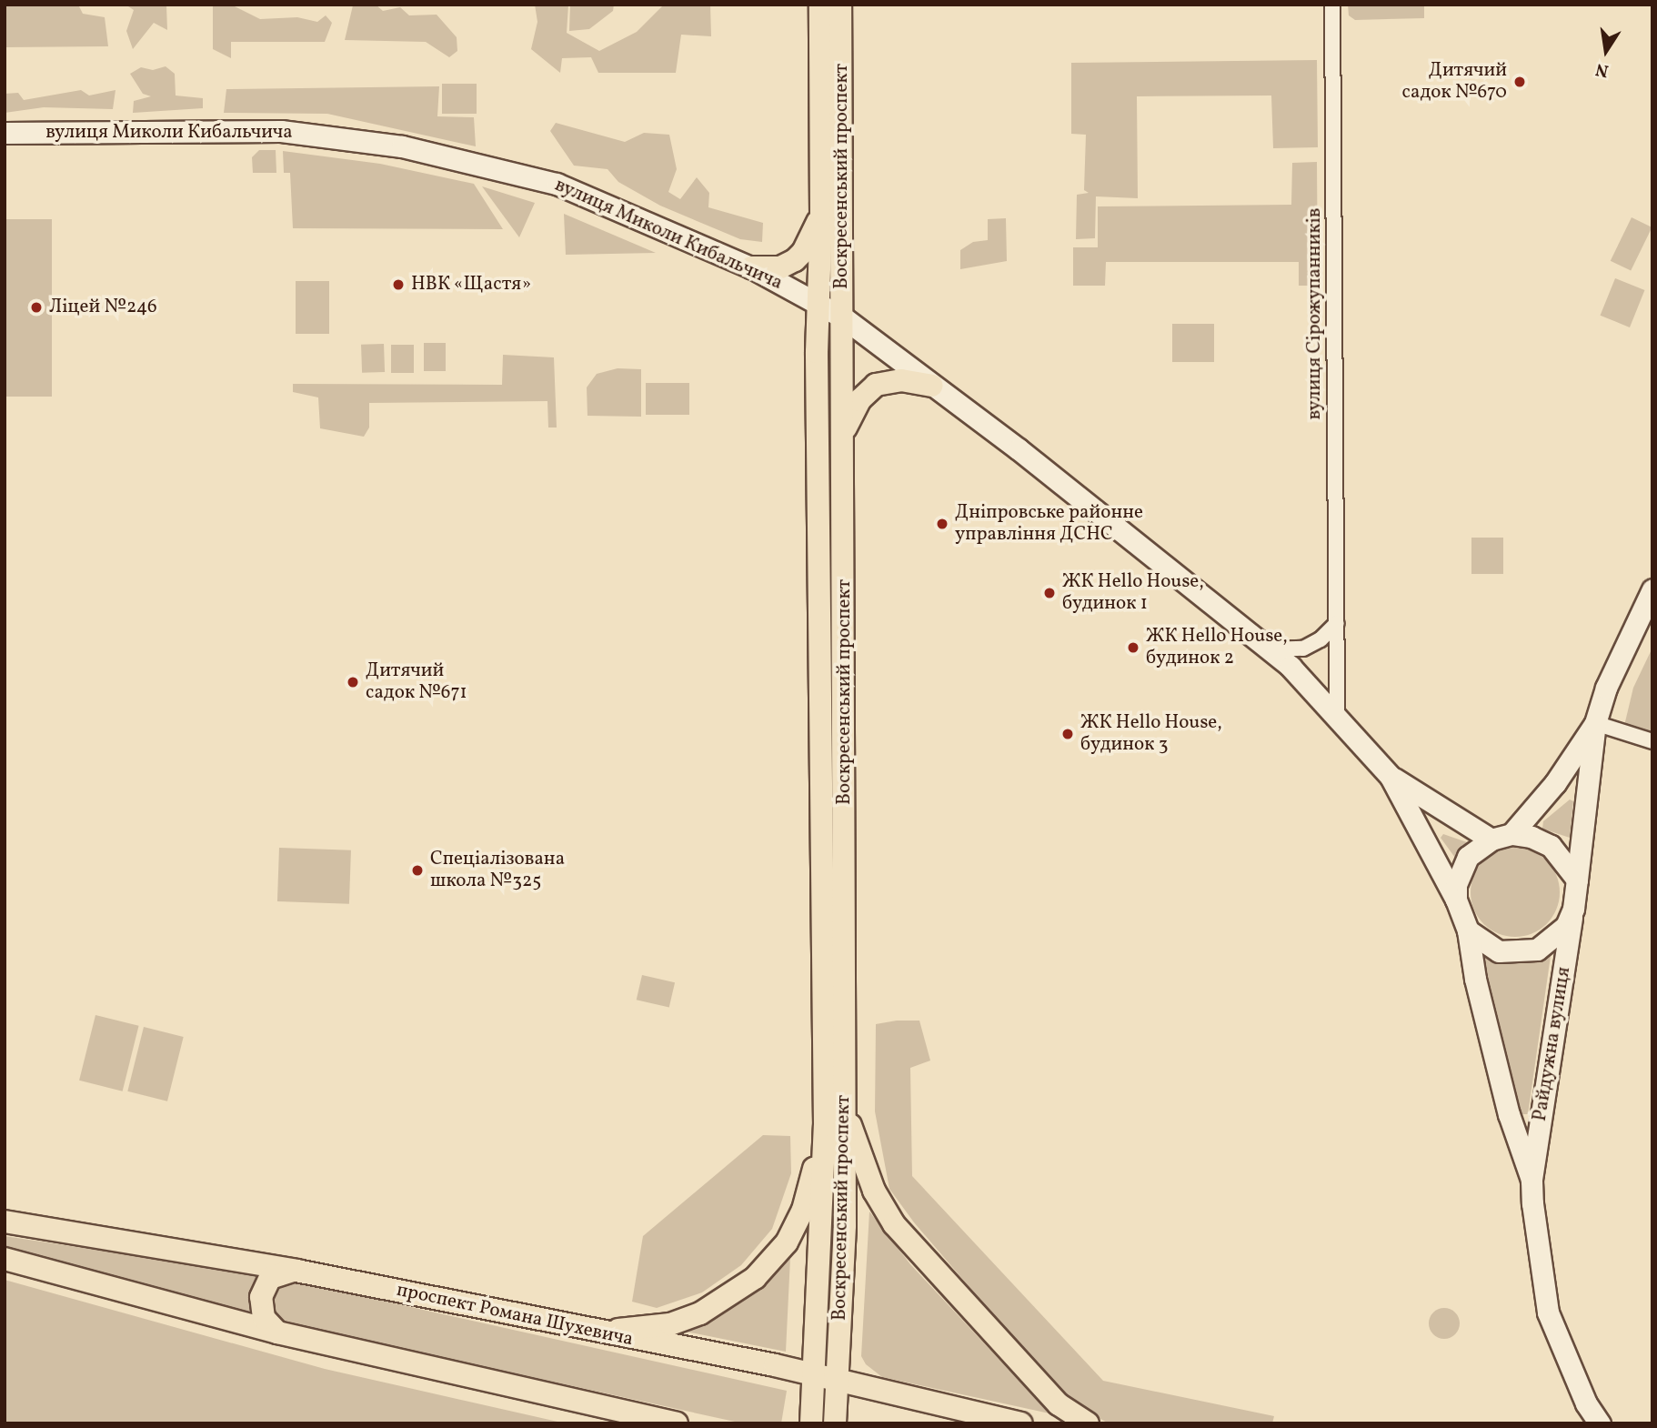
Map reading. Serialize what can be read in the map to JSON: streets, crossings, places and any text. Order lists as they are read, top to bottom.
{
  "streets": {
    "main road": ["Воскресенський проспект", "проспект Романа Шухевича"],
    "street": ["вулиця Миколи Кибальчича", "вулиця Сірожупанників", "Райдужна вулиця"]
  },
  "crossings": [
    ["вулиця Миколи Кибальчича", "Воскресенський проспект"],
    ["вулиця Миколи Кибальчича", "вулиця Сірожупанників"],
    ["вулиця Миколи Кибальчича", "Райдужна вулиця"],
    ["Воскресенський проспект", "проспект Романа Шухевича"]
  ],
  "places": [
    "Дитячий садок №670",
    "НВК «Щастя»",
    "Ліцей №246",
    "Дніпровське районне управління ДСНС",
    "ЖК Hello House, будинок 1",
    "ЖК Hello House, будинок 2",
    "Дитячий садок №671",
    "ЖК Hello House, будинок 3",
    "Спеціалізована школа №325"
  ],
  "north": "bottom"
}
